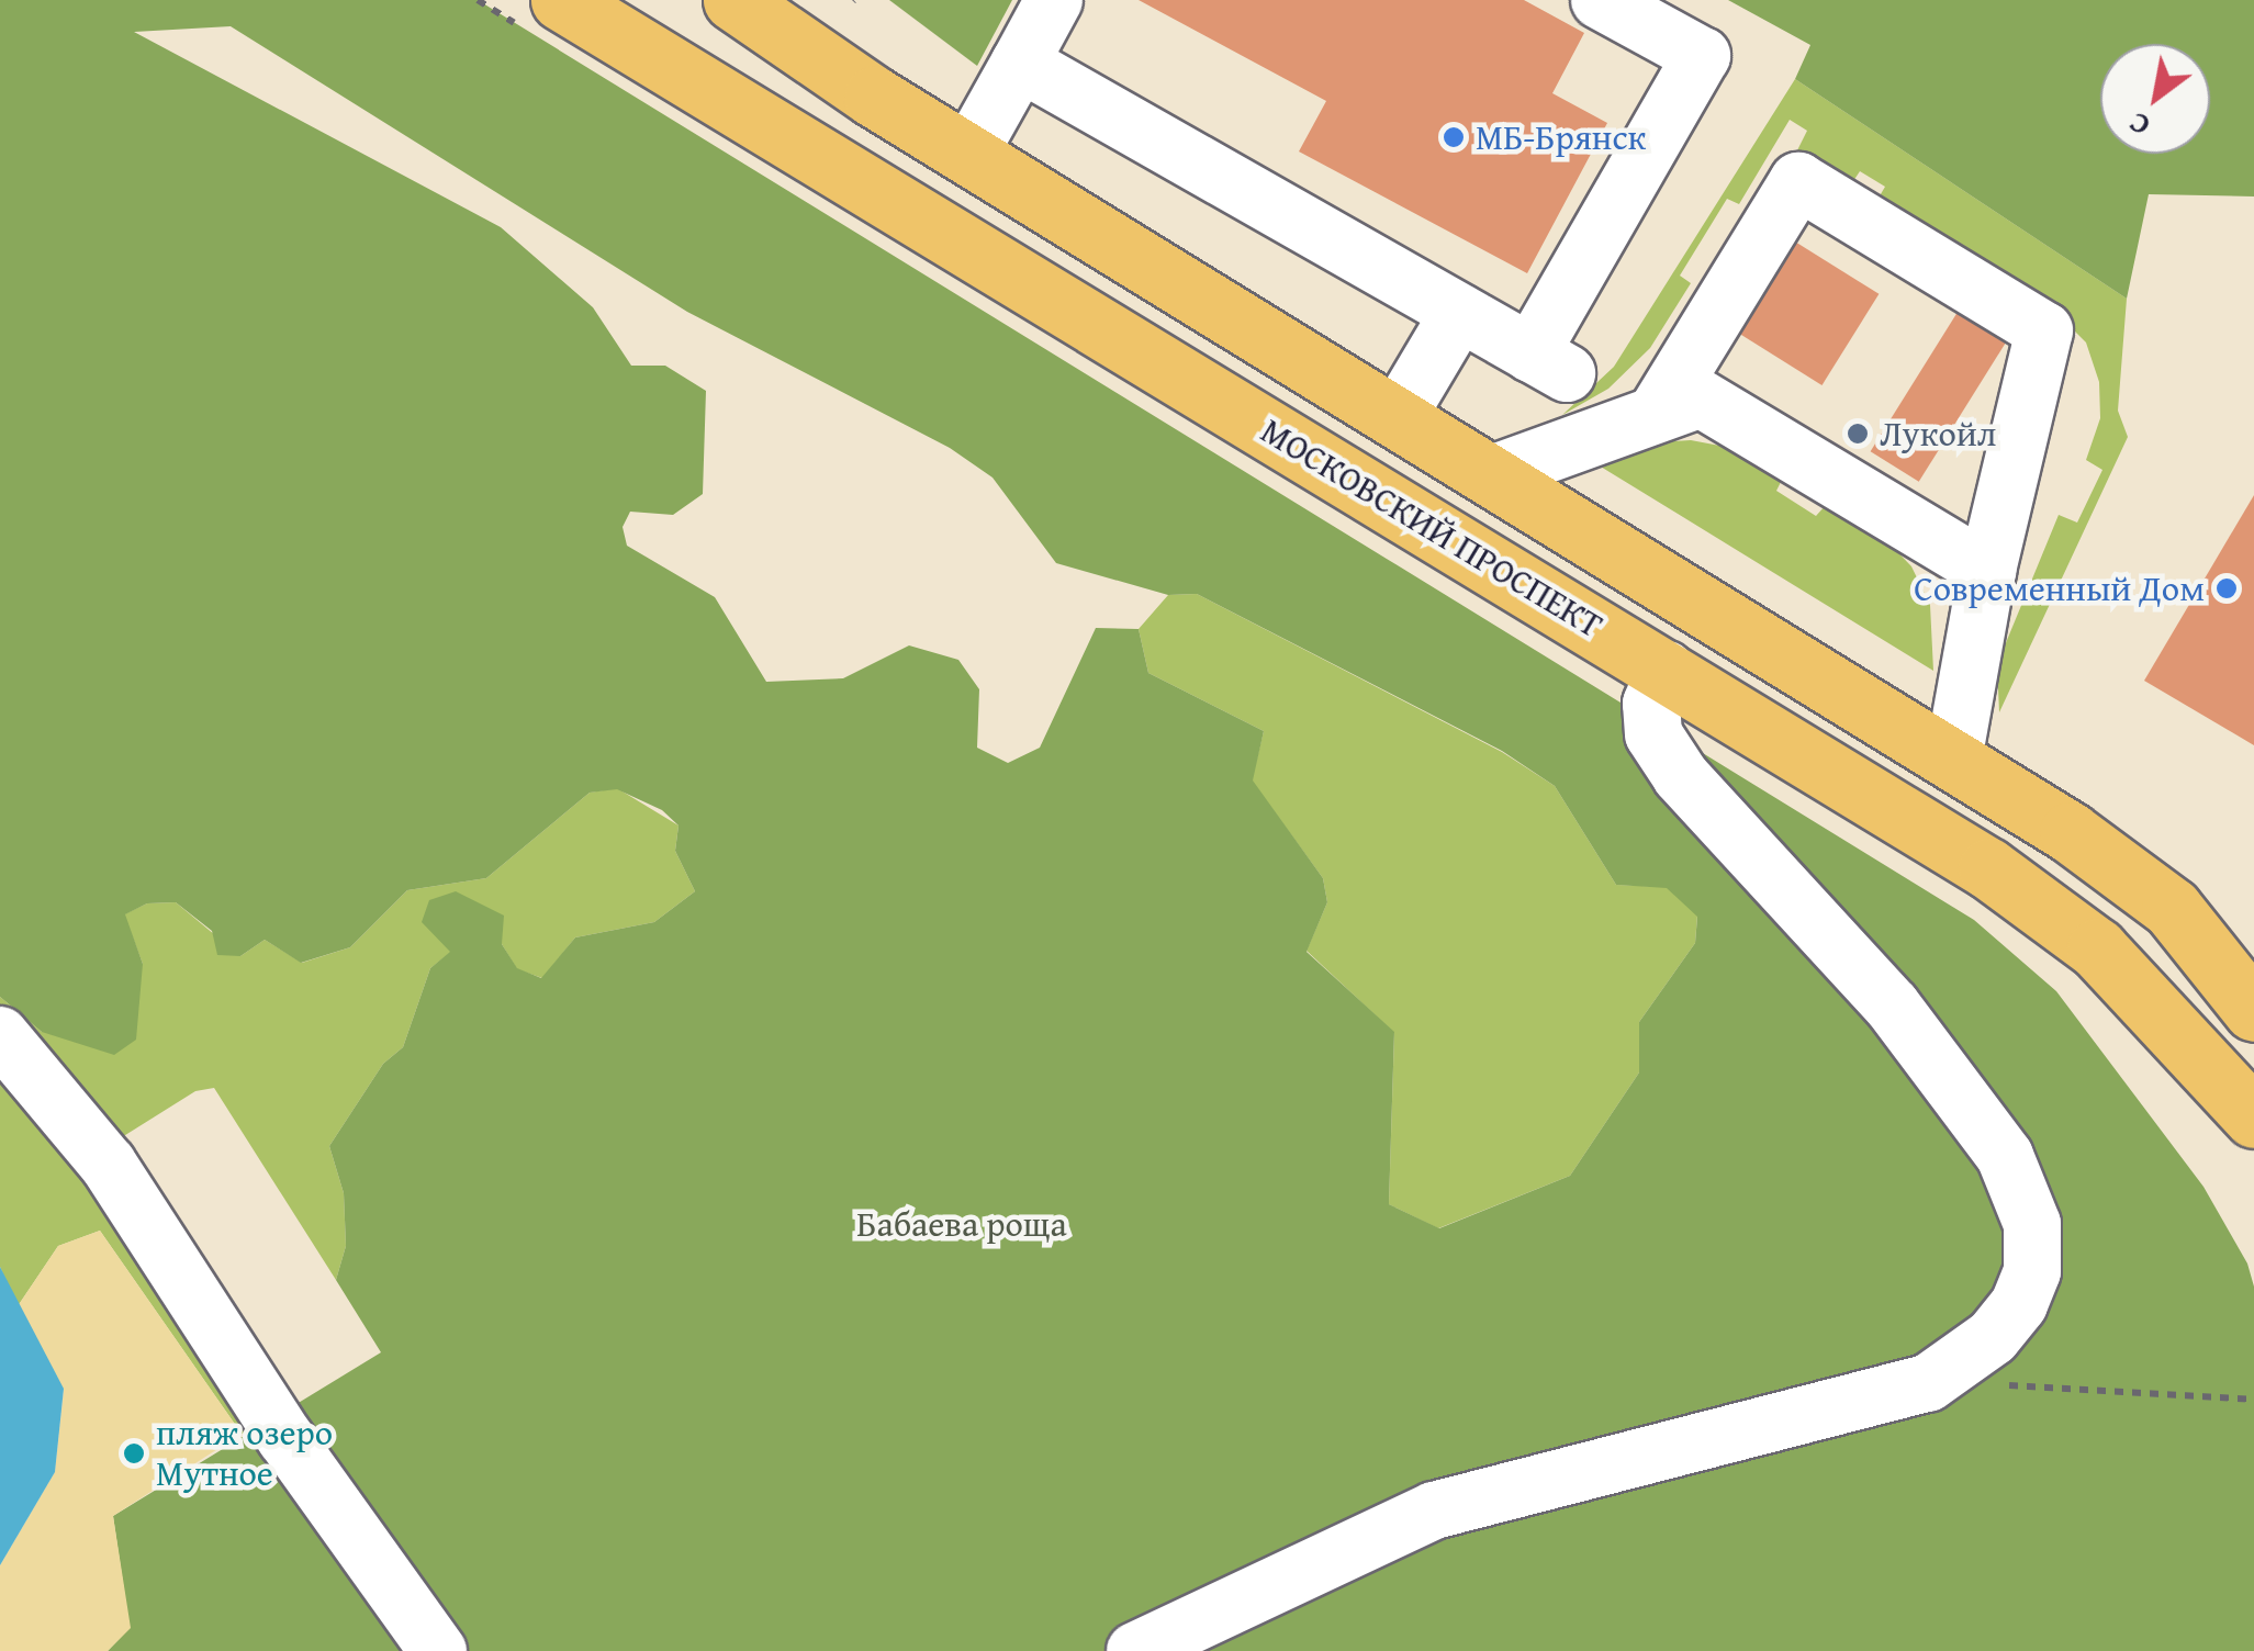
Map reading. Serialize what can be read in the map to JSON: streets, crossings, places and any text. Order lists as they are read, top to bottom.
{
  "streets": {
    "main road": ["МОСКОВСКИЙ ПРОСПЕКТ"]
  },
  "parks": ["Бабаева роща"],
  "places": [
    "МБ-Брянск",
    "Лукойл",
    "Современный Дом",
    "пляж озеро Мутное"
  ],
  "north": "bottom left"
}
